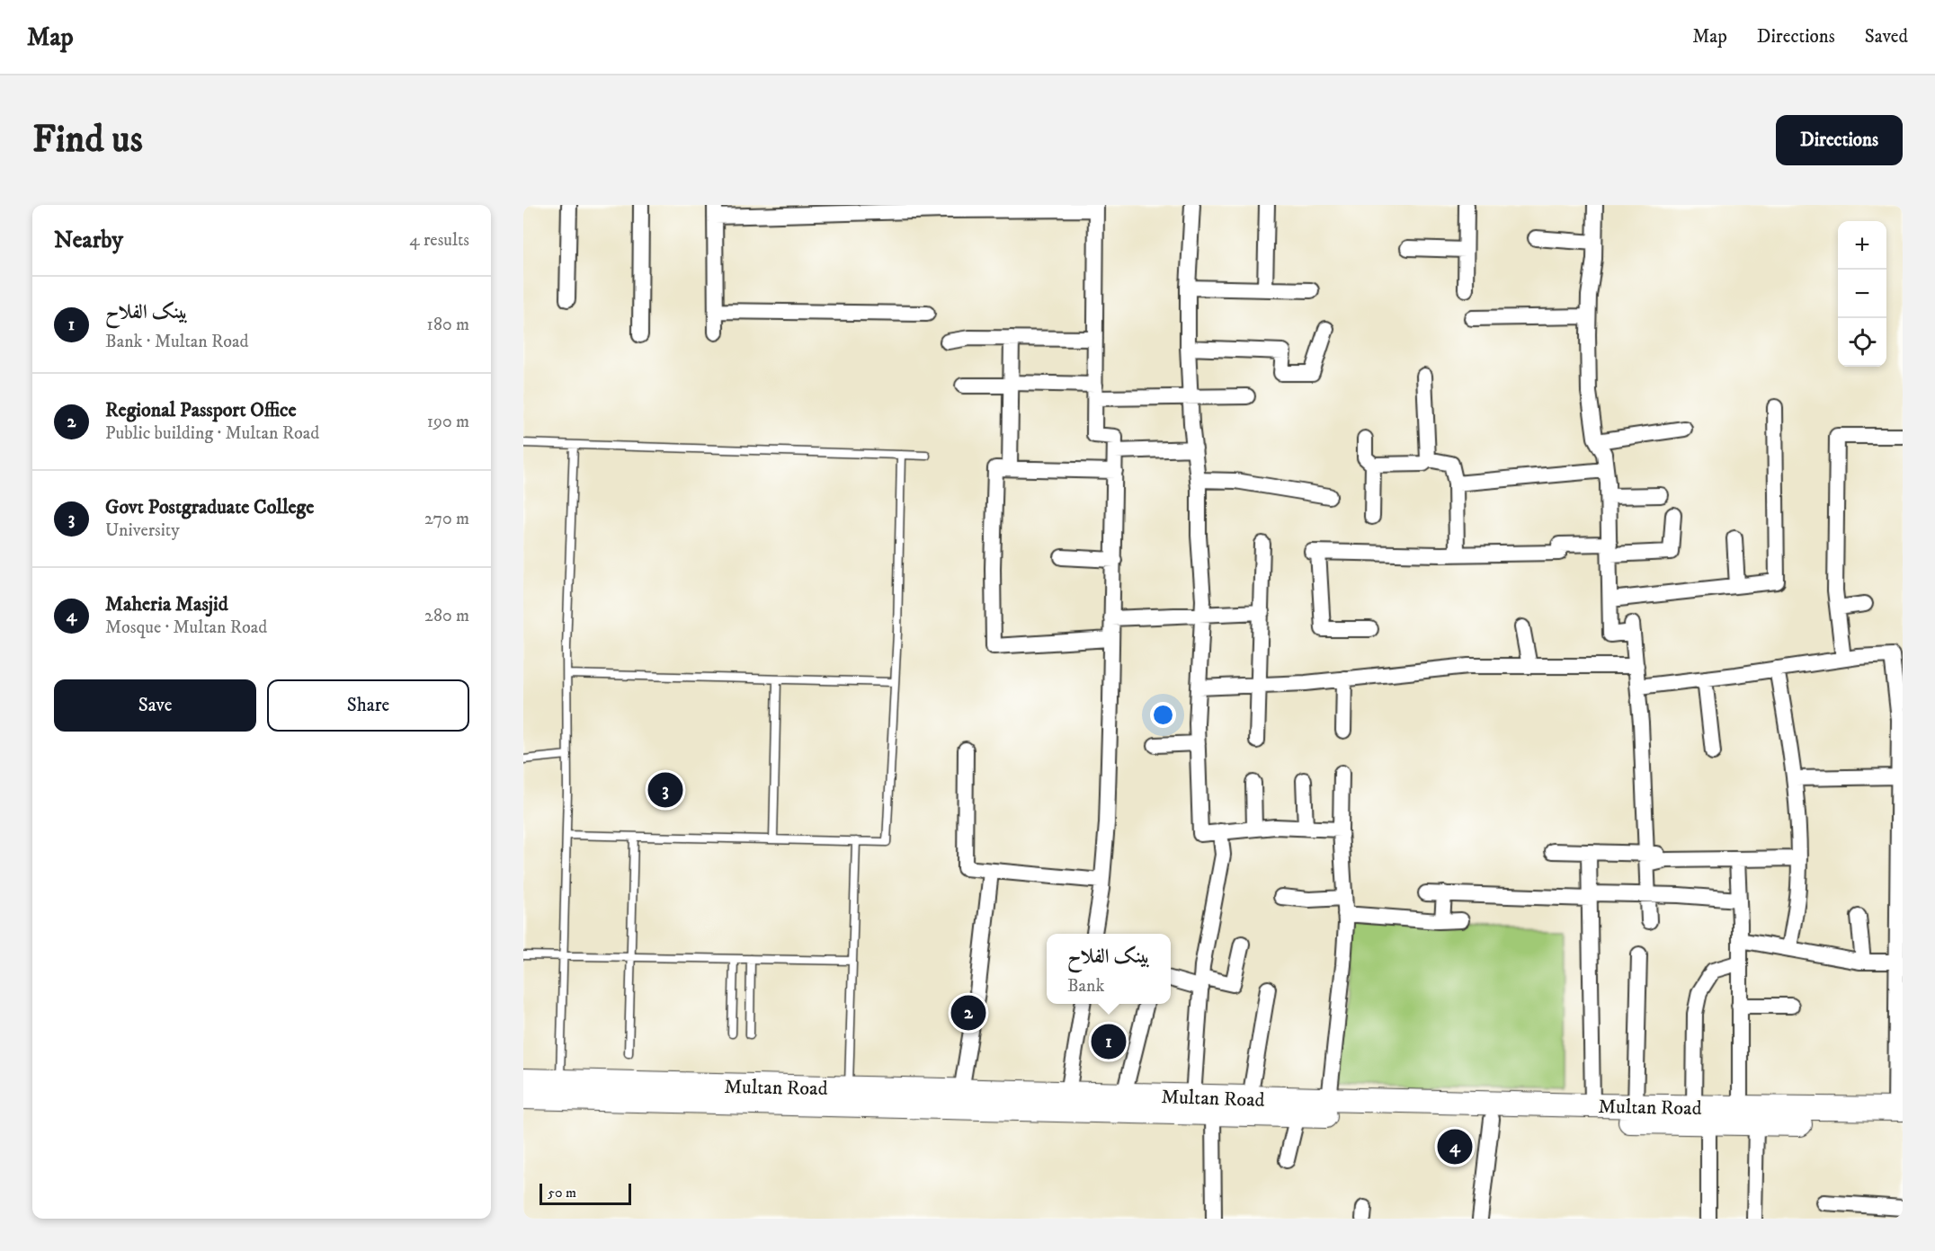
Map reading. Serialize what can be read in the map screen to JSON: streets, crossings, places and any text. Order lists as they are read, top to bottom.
{
  "streets": {
    "main road": ["Multan Road"]
  },
  "scale_bar": "50 m",
  "page": {
    "header": "Map",
    "nav": ["Map", "Directions", "Saved"],
    "buttons": [
      "Directions",
      ["Save", "Share"]
    ],
    "title": "Find us",
    "heading": ["Nearby", "4 results"],
    "map_buttons": ["+", "−"],
    "list": [
      {
        "mark": "1",
        "name": "بینک الفلاح",
        "note": "Bank · Multan Road",
        "value": "180 m"
      },
      {
        "mark": "2",
        "name": "Regional Passport Office",
        "note": "Public building · Multan Road",
        "value": "190 m"
      },
      {
        "mark": "3",
        "name": "Govt Postgraduate College",
        "note": "University",
        "value": "270 m"
      },
      {
        "mark": "4",
        "name": "Maheria Masjid",
        "note": "Mosque · Multan Road",
        "value": "280 m"
      }
    ],
    "pins": [
      "3",
      "2",
      "1",
      "4"
    ],
    "popup": ["بینک الفلاح", "Bank"],
    "scale": "50 m"
  }
}
